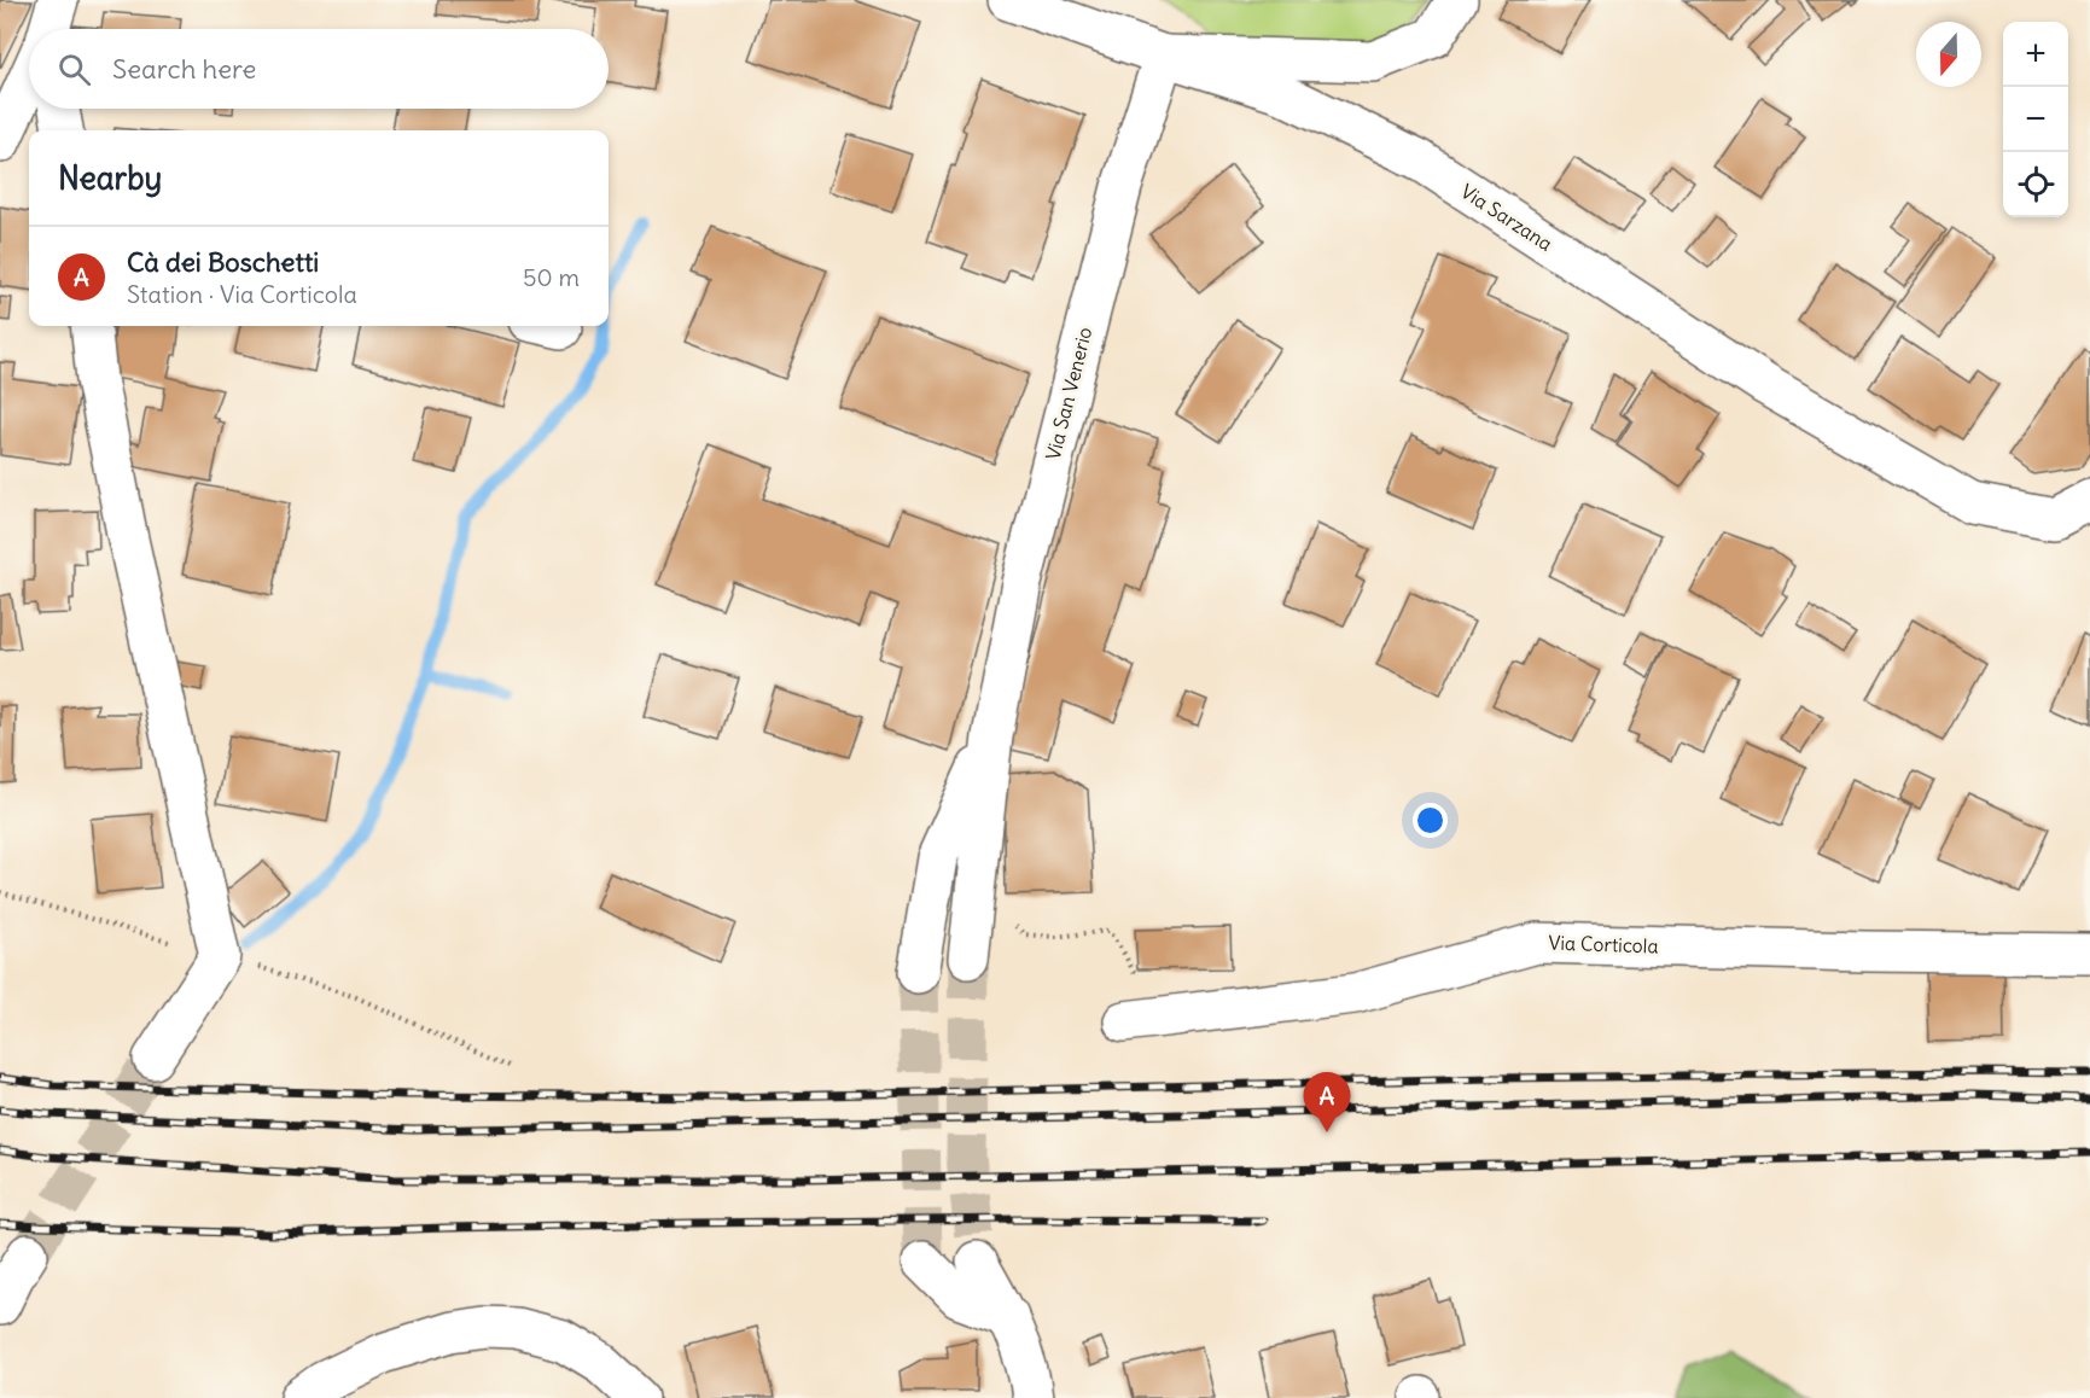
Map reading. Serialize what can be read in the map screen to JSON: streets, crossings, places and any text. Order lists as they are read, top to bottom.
{
  "streets": {
    "street": ["Via Sarzana", "Via San Venerio", "Via Corticola"]
  },
  "crossings": [
    ["Via Sarzana", "Via San Venerio"]
  ],
  "north": "bottom",
  "page": {
    "map_buttons": ["+", "−"],
    "search": "Search here",
    "heading": "Nearby",
    "list": [
      {
        "mark": "A",
        "name": "Cà dei Boschetti",
        "note": "Station · Via Corticola",
        "value": "50 m"
      }
    ],
    "pins": "A"
  }
}
